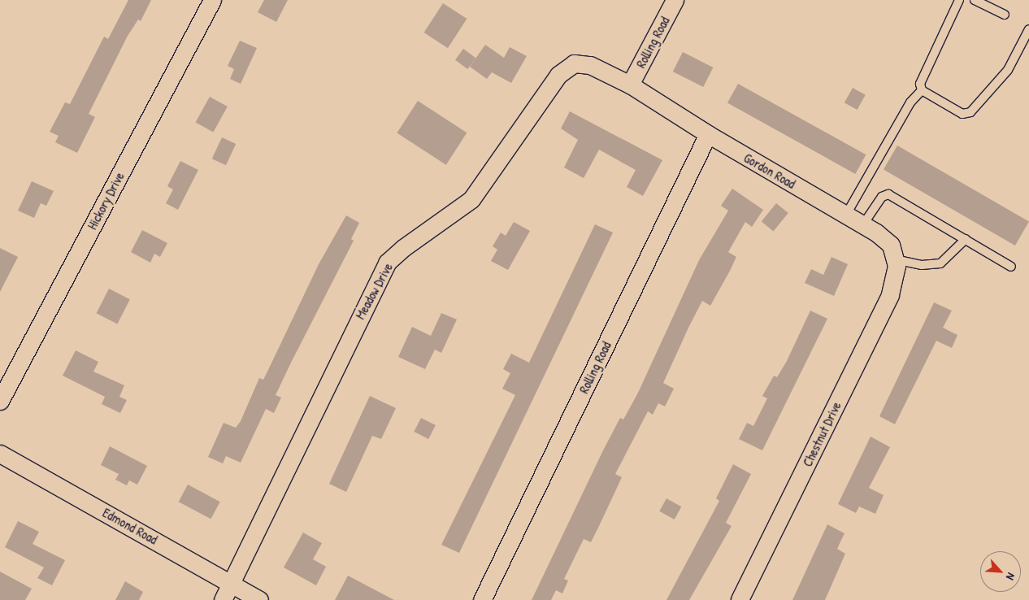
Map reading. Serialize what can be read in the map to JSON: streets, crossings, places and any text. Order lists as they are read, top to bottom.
{
  "streets": {
    "street": [
      "Rolling Road",
      "Gordon Road",
      "Hickory Drive",
      "Meadow Drive",
      "Chestnut Drive",
      "Edmond Road"
    ]
  },
  "crossings": [
    ["Rolling Road", "Gordon Road"],
    ["Rolling Road", "Meadow Drive"],
    ["Gordon Road", "Meadow Drive"],
    ["Gordon Road", "Chestnut Drive"],
    ["Meadow Drive", "Edmond Road"]
  ],
  "north": "bottom right"
}
